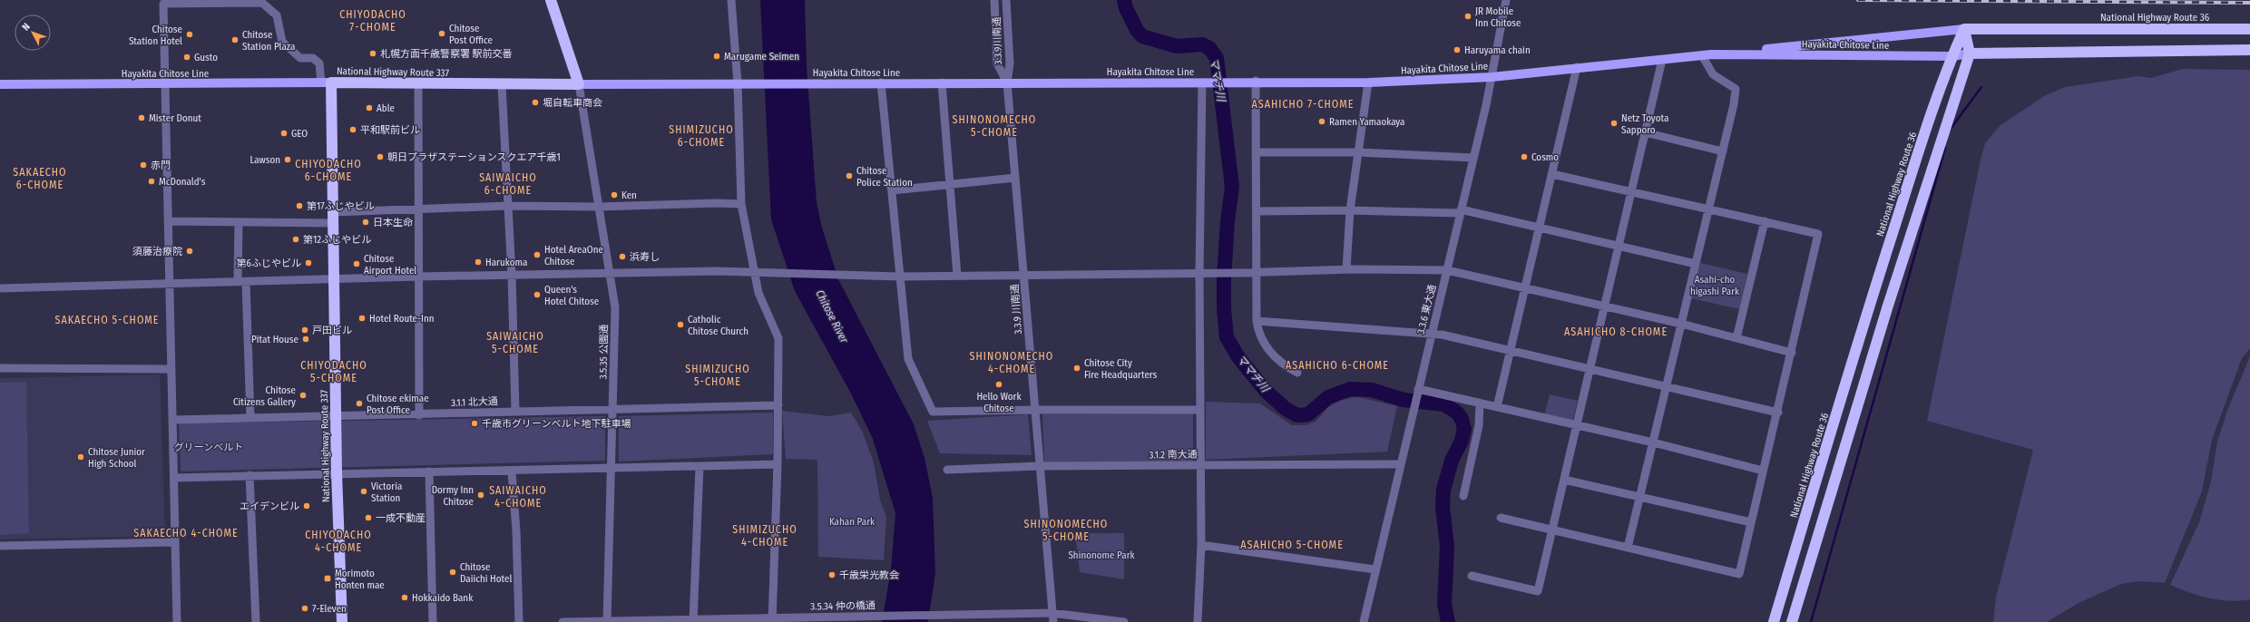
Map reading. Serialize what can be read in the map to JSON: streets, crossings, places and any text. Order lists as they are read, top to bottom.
{
  "streets": {
    "highway": ["National Highway Route 36", "National Highway Route 337"],
    "main road": ["Hayakita Chitose Line"],
    "street": [
      "3.3.9川南通",
      "3.3.9 川南通",
      "3.3.6 東大通",
      "3.5.35 公園通",
      "3.1.1 北大通",
      "3.1.2 南大通",
      "3.5.34 仲の橋通"
    ]
  },
  "crossings": [
    ["National Highway Route 36", "Hayakita Chitose Line"],
    ["3.3.9川南通", "Hayakita Chitose Line"],
    ["3.3.9川南通", "3.3.9 川南通"],
    ["Hayakita Chitose Line", "National Highway Route 337"],
    ["Hayakita Chitose Line", "3.3.9 川南通"],
    ["Hayakita Chitose Line", "3.3.6 東大通"],
    ["Hayakita Chitose Line", "3.5.35 公園通"],
    ["National Highway Route 337", "3.5.35 公園通"],
    ["National Highway Route 337", "3.1.1 北大通"],
    ["3.3.9 川南通", "3.1.2 南大通"],
    ["3.3.9 川南通", "3.5.34 仲の橋通"],
    ["3.3.6 東大通", "3.1.2 南大通"],
    ["3.5.35 公園通", "3.1.1 北大通"],
    ["3.5.35 公園通", "3.5.34 仲の橋通"]
  ],
  "districts": [
    "CHIYODACHO 7-CHOME",
    "ASAHICHO 7-CHOME",
    "SHINONOMECHO 5-CHOME",
    "SHIMIZUCHO 6-CHOME",
    "CHIYODACHO 6-CHOME",
    "SAKAECHO 6-CHOME",
    "SAIWAICHO 6-CHOME",
    "SAKAECHO 5-CHOME",
    "ASAHICHO 8-CHOME",
    "SAIWAICHO 5-CHOME",
    "SHINONOMECHO 4-CHOME",
    "CHIYODACHO 5-CHOME",
    "ASAHICHO 6-CHOME",
    "SHIMIZUCHO 5-CHOME",
    "SAIWAICHO 4-CHOME",
    "SHINONOMECHO 5-CHOME",
    "SHIMIZUCHO 4-CHOME",
    "SAKAECHO 4-CHOME",
    "CHIYODACHO 4-CHOME",
    "ASAHICHO 5-CHOME"
  ],
  "water": ["ママチ川", "Chitose River"],
  "parks": [
    "Asahi-cho higashi Park",
    "グリーンベルト",
    "Kahan Park",
    "Shinonome Park"
  ],
  "places": {
    "other": [
      "JR Mobile Inn Chitose",
      "Chitose Post Office",
      "Chitose Station Hotel",
      "Chitose Station Plaza",
      "Haruyama chain",
      "札幌方面千歳警察署 駅前交番",
      "Marugame Seimen",
      "Gusto",
      "堀自転車商会",
      "Able",
      "Mister Donut",
      "Ramen Yamaokaya",
      "Netz Toyota Sapporo",
      "平和駅前ビル",
      "GEO",
      "朝日プラザステーションスクエア千歳1",
      "Cosmo",
      "Lawson",
      "赤門",
      "Chitose Police Station",
      "McDonald's",
      "Ken",
      "第17ふじやビル",
      "日本生命",
      "第12ふじやビル",
      "須藤治療院",
      "Hotel AreaOne Chitose",
      "浜寿し",
      "Harukoma",
      "第6ふじやビル",
      "Chitose Airport Hotel",
      "Queen's Hotel Chitose",
      "Hotel Route-Inn",
      "Catholic Chitose Church",
      "戸田ビル",
      "Pitat House",
      "Chitose City Fire Headquarters",
      "Hello Work Chitose",
      "Chitose Citizens Gallery",
      "Chitose ekimae Post Office",
      "千歳市グリーンベルト地下駐車場",
      "Chitose Junior High School",
      "Victoria Station",
      "Dormy Inn Chitose",
      "エイデンビル",
      "一成不動産",
      "Chitose Daiichi Hotel",
      "千歳栄光教会",
      "Hokkaido Bank",
      "7-Eleven"
    ],
    "transit": ["Morimoto Honten mae"]
  },
  "north": "top left"
}
